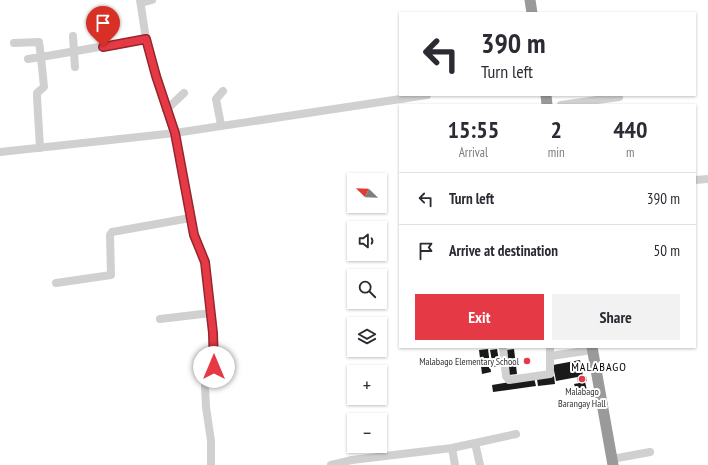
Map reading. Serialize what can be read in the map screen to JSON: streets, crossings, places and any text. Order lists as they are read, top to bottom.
{
  "districts": ["MALABAGO"],
  "places": ["Malabago Elementary School", "Malabago Barangay Hall"],
  "north": "top left",
  "page": {
    "turn": ["390 m", "Turn left"],
    "eta": [
      "15:55",
      "Arrival",
      "2",
      "min",
      "440",
      "m"
    ],
    "list": [
      {
        "name": "Turn left",
        "value": "390 m"
      },
      {
        "name": "Arrive at destination",
        "value": "50 m"
      }
    ],
    "map_buttons": ["+", "−"],
    "buttons": ["Exit", "Share"]
  }
}
